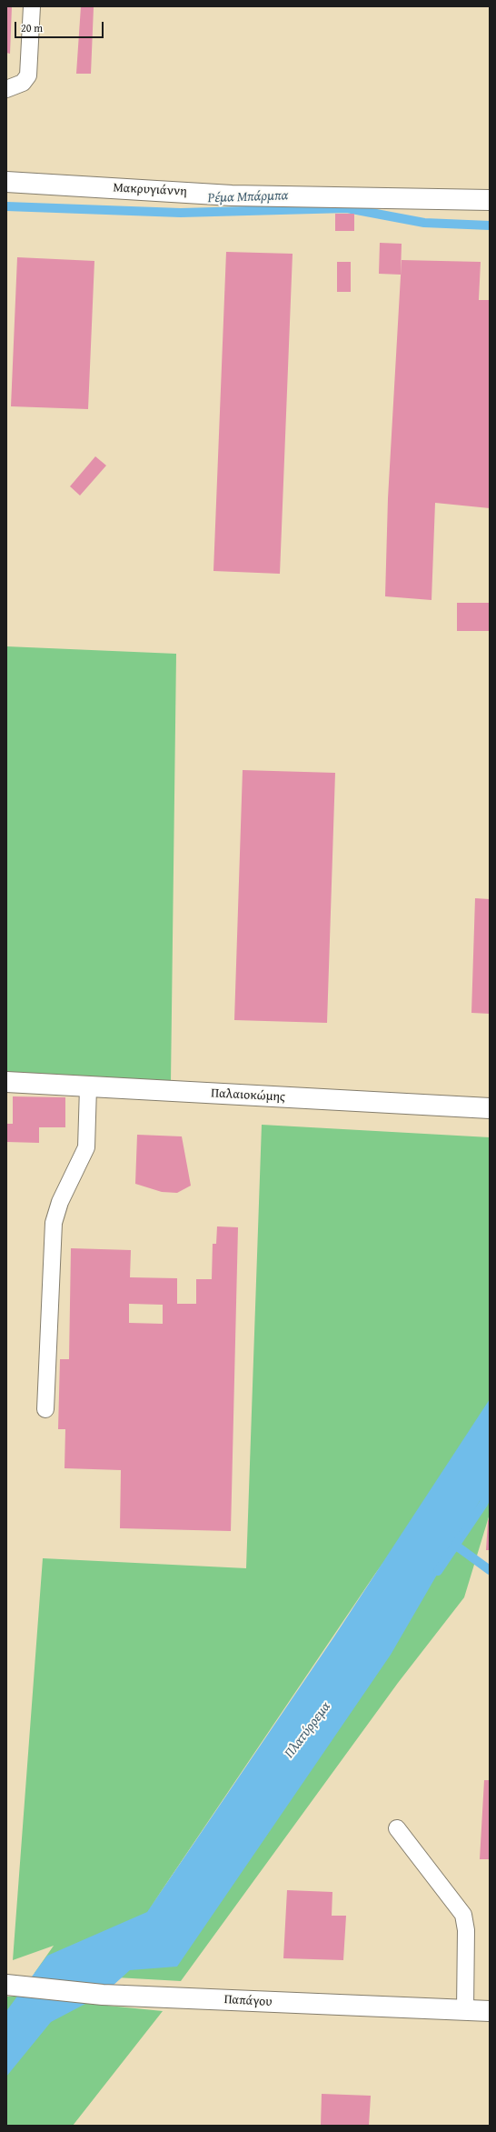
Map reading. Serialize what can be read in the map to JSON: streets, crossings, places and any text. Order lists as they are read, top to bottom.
{
  "streets": {
    "street": ["Μακρυγιάννη", "Παλαιοκώμης", "Παπάγου"]
  },
  "water": ["Ρέμα Μπάρμπα", "Πλατύρρεμα"],
  "scale_bar": "20 m"
}
